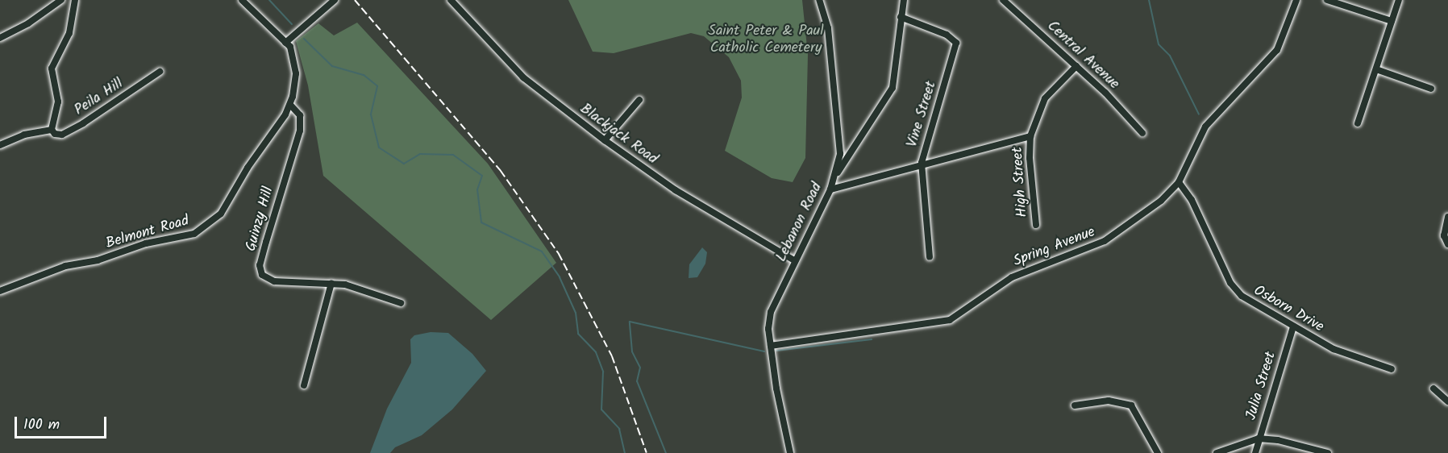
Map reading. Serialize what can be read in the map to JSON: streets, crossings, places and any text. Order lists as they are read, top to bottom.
{
  "streets": {
    "street": [
      "Central Avenue",
      "Peila Hill",
      "Vine Street",
      "Blackjack Road",
      "High Street",
      "Guinzy Hill",
      "Lebanon Road",
      "Belmont Road",
      "Spring Avenue",
      "Osborn Drive",
      "Julia Street"
    ]
  },
  "crossings": [
    ["Central Avenue", "High Street"],
    ["Blackjack Road", "Lebanon Road"],
    ["Guinzy Hill", "Belmont Road"],
    ["Lebanon Road", "Spring Avenue"],
    ["Spring Avenue", "Osborn Drive"],
    ["Osborn Drive", "Julia Street"]
  ],
  "parks": ["Saint Peter & Paul Catholic Cemetery"],
  "scale_bar": "100 m"
}
